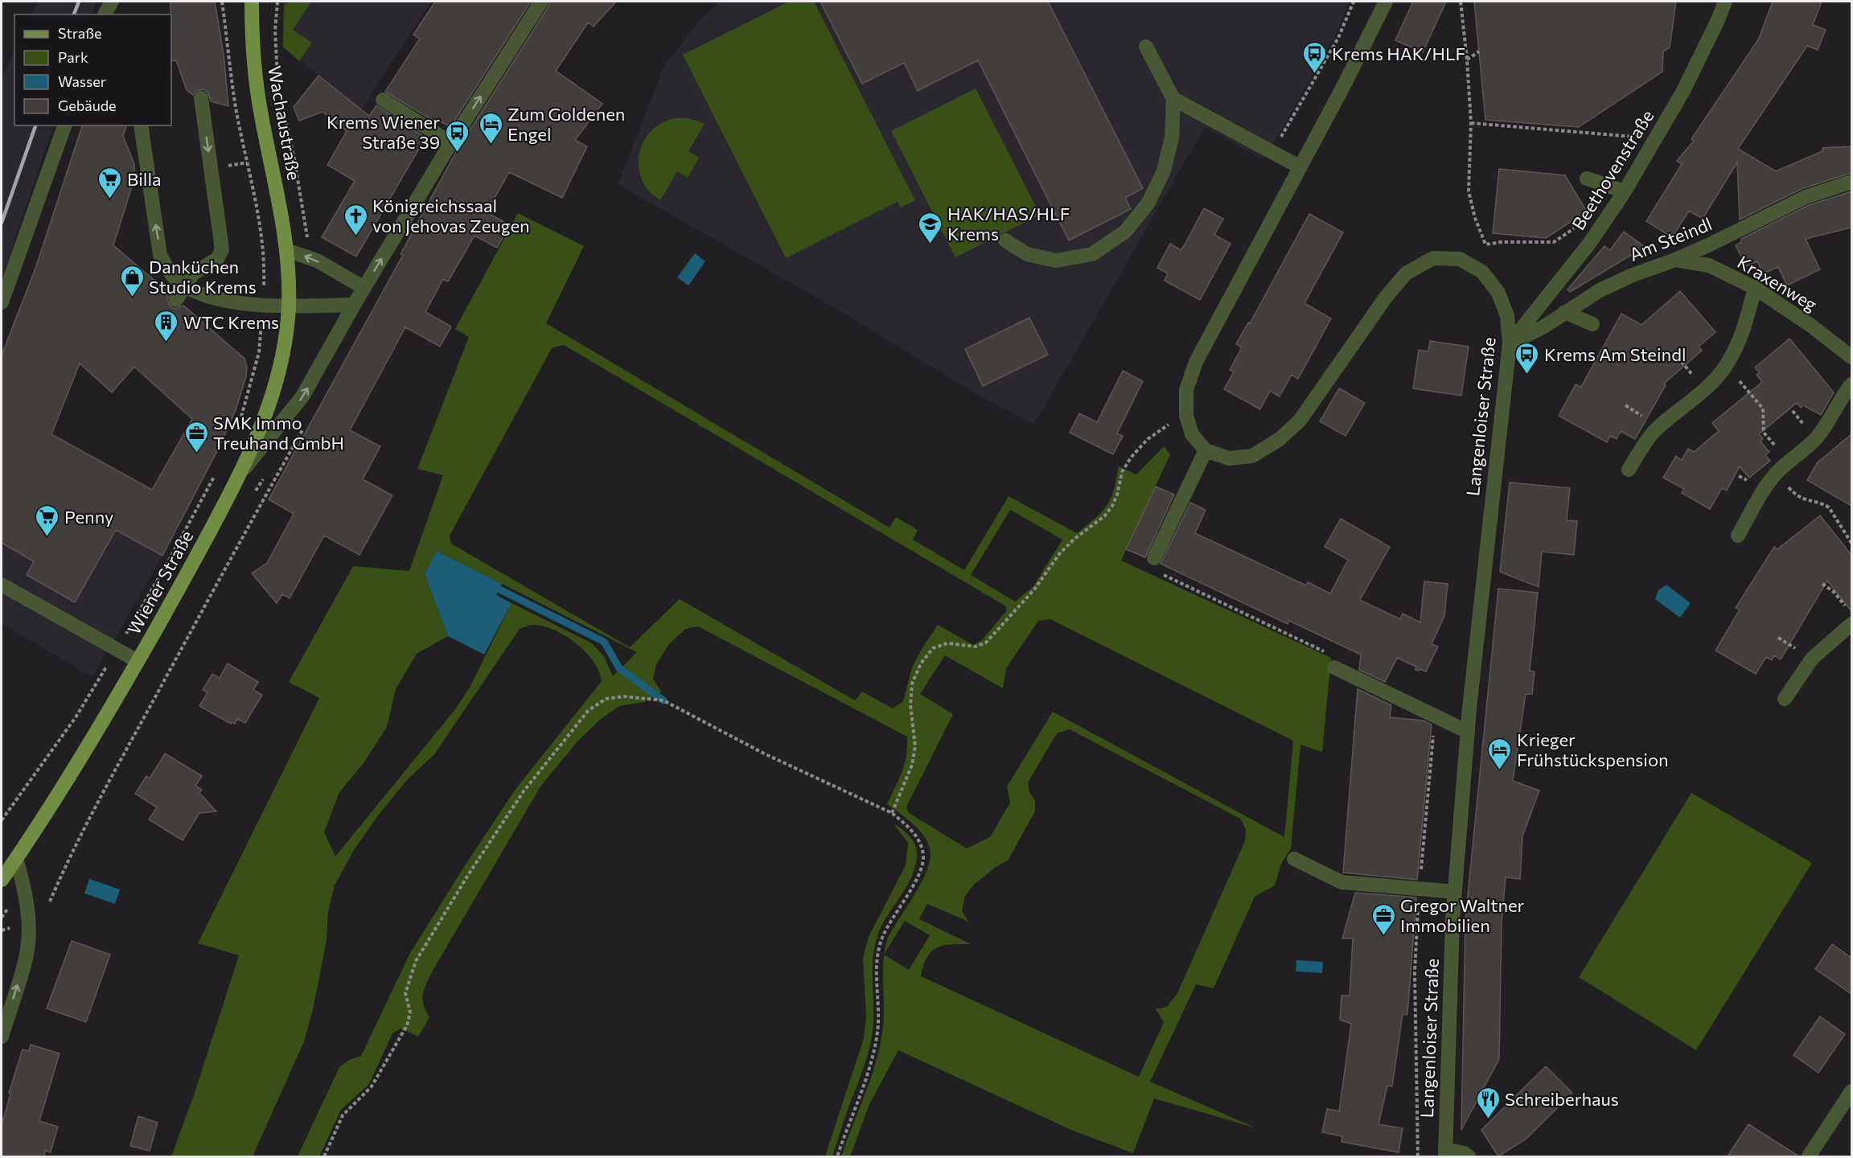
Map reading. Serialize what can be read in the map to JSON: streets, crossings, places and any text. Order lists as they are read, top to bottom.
{
  "streets": {
    "main road": ["Wachaustraße", "Wiener Straße"],
    "street": [
      "Beethovenstraße",
      "Am Steindl",
      "Kraxenweg",
      "Langenloiser Straße"
    ]
  },
  "crossings": [
    ["Wachaustraße", "Wiener Straße"],
    ["Beethovenstraße", "Am Steindl"],
    ["Beethovenstraße", "Langenloiser Straße"],
    ["Am Steindl", "Kraxenweg"],
    ["Am Steindl", "Langenloiser Straße"]
  ],
  "one_way": ["Wiener Straße"],
  "places": {
    "bus stop": ["Krems HAK/HLF", "Krems Wiener Straße 39", "Krems Am Steindl"],
    "hotel": ["Zum Goldenen Engel", "Krieger Frühstückspension"],
    "supermarket": ["Billa", "Penny"],
    "church": ["Königreichssaal von Jehovas Zeugen"],
    "school or university": ["HAK/HAS/HLF Krems"],
    "shop": ["Danküchen Studio Krems"],
    "building": ["WTC Krems"],
    "office": ["SMK Immo Treuhand GmbH", "Gregor Waltner Immobilien"],
    "restaurant": ["Schreiberhaus"]
  },
  "legend": [
    "Straße",
    "Park",
    "Wasser",
    "Gebäude"
  ]
}
